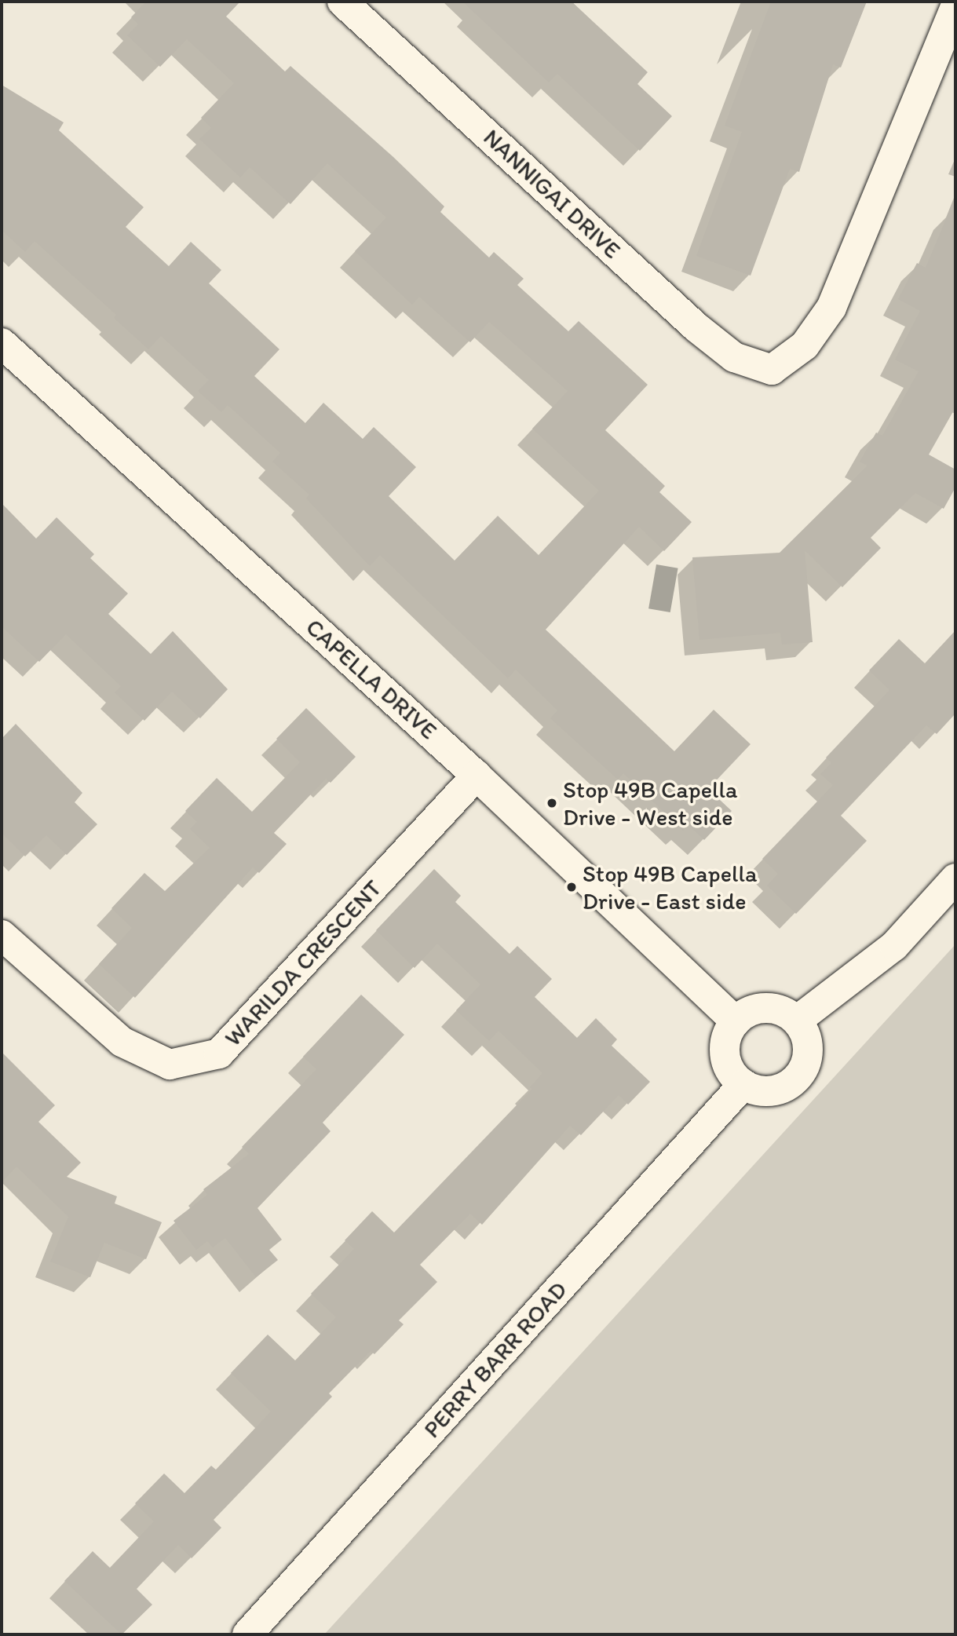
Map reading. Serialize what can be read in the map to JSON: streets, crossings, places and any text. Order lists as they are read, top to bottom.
{
  "streets": {
    "street": [
      "NANNIGAI DRIVE",
      "CAPELLA DRIVE",
      "WARILDA CRESCENT",
      "PERRY BARR ROAD"
    ]
  },
  "crossings": [
    ["CAPELLA DRIVE", "WARILDA CRESCENT"],
    ["CAPELLA DRIVE", "PERRY BARR ROAD"]
  ],
  "places": ["Stop 49B Capella Drive - West side", "Stop 49B Capella Drive - East side"]
}
